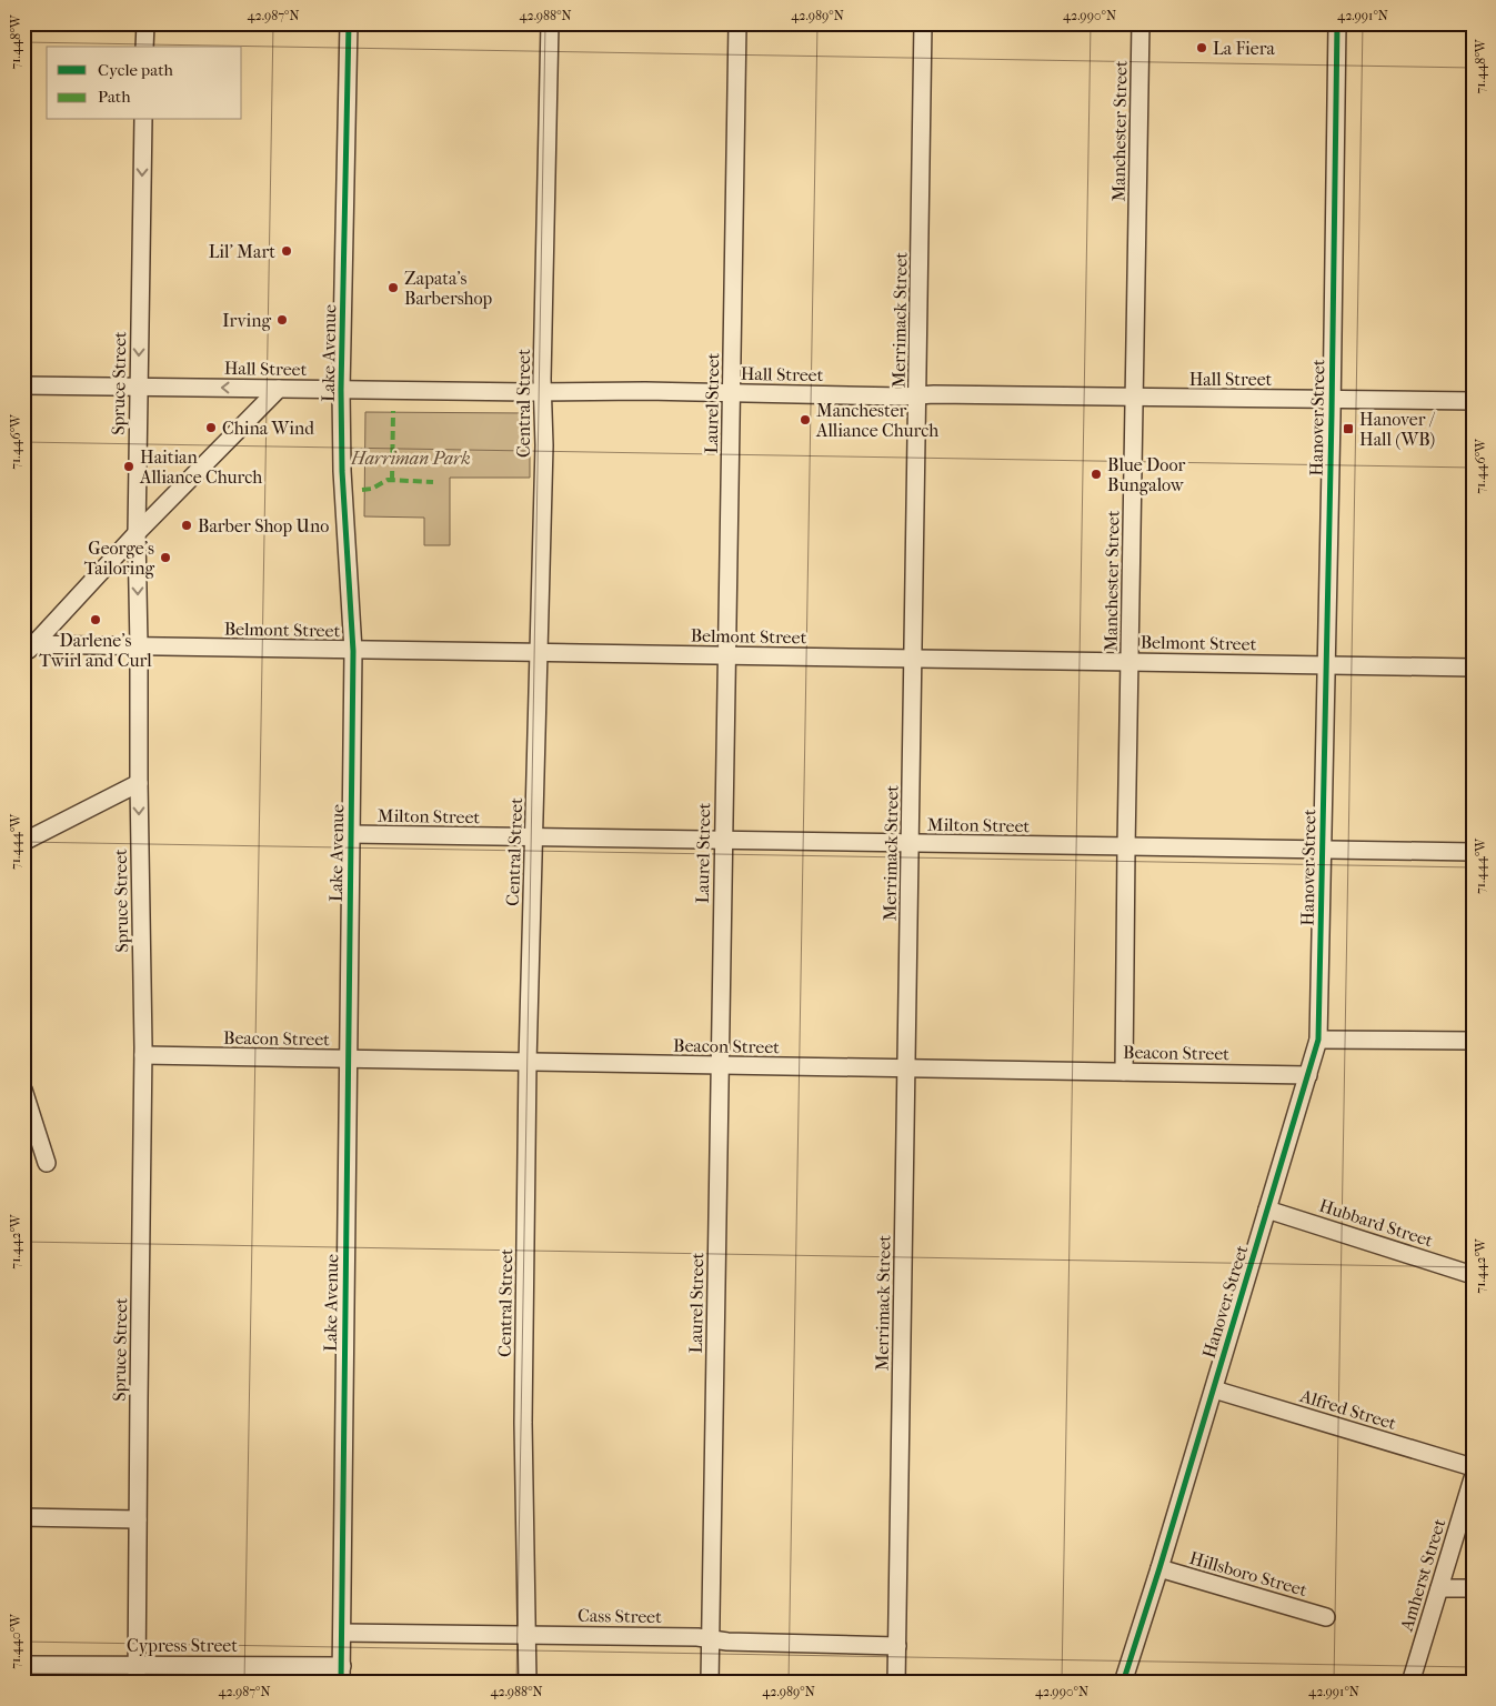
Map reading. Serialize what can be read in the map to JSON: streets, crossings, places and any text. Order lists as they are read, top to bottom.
{
  "streets": {
    "street": [
      "Manchester Street",
      "Merrimack Street",
      "Lake Avenue",
      "Hall Street",
      "Spruce Street",
      "Central Street",
      "Laurel Street",
      "Hanover Street",
      "Belmont Street",
      "Milton Street",
      "Beacon Street",
      "Hubbard Street",
      "Alfred Street",
      "Hillsboro Street",
      "Amherst Street",
      "Cass Street",
      "Cypress Street"
    ]
  },
  "crossings": [
    ["Manchester Street", "Hall Street"],
    ["Manchester Street", "Belmont Street"],
    ["Manchester Street", "Milton Street"],
    ["Manchester Street", "Beacon Street"],
    ["Merrimack Street", "Hall Street"],
    ["Merrimack Street", "Belmont Street"],
    ["Merrimack Street", "Milton Street"],
    ["Merrimack Street", "Beacon Street"],
    ["Merrimack Street", "Cass Street"],
    ["Lake Avenue", "Hall Street"],
    ["Lake Avenue", "Belmont Street"],
    ["Lake Avenue", "Milton Street"],
    ["Lake Avenue", "Beacon Street"],
    ["Lake Avenue", "Cass Street"],
    ["Lake Avenue", "Cypress Street"],
    ["Hall Street", "Spruce Street"],
    ["Hall Street", "Central Street"],
    ["Hall Street", "Laurel Street"],
    ["Hall Street", "Hanover Street"],
    ["Spruce Street", "Belmont Street"],
    ["Spruce Street", "Beacon Street"],
    ["Spruce Street", "Cypress Street"],
    ["Central Street", "Belmont Street"],
    ["Central Street", "Milton Street"],
    ["Central Street", "Beacon Street"],
    ["Central Street", "Cass Street"],
    ["Laurel Street", "Belmont Street"],
    ["Laurel Street", "Milton Street"],
    ["Laurel Street", "Beacon Street"],
    ["Laurel Street", "Cass Street"],
    ["Hanover Street", "Belmont Street"],
    ["Hanover Street", "Milton Street"],
    ["Hanover Street", "Beacon Street"],
    ["Hanover Street", "Hubbard Street"],
    ["Hanover Street", "Alfred Street"],
    ["Hanover Street", "Hillsboro Street"]
  ],
  "one_way": ["Spruce Street"],
  "parks": ["Harriman Park"],
  "places": {
    "other": [
      "La Fiera",
      "Lil' Mart",
      "Zapata's Barbershop",
      "Irving",
      "Manchester Alliance Church",
      "China Wind",
      "Haitian Alliance Church",
      "Blue Door Bungalow",
      "Barber Shop Uno",
      "George's Tailoring",
      "Darlene's Twirl and Curl"
    ],
    "transit": ["Hanover / Hall (WB)"]
  },
  "legend": ["Cycle path", "Path"],
  "coordinates": [
    "42.987°N",
    "42.988°N",
    "42.989°N",
    "42.990°N",
    "42.991°N",
    "71.448°W",
    "71.446°W",
    "71.444°W",
    "71.442°W",
    "71.440°W"
  ]
}
